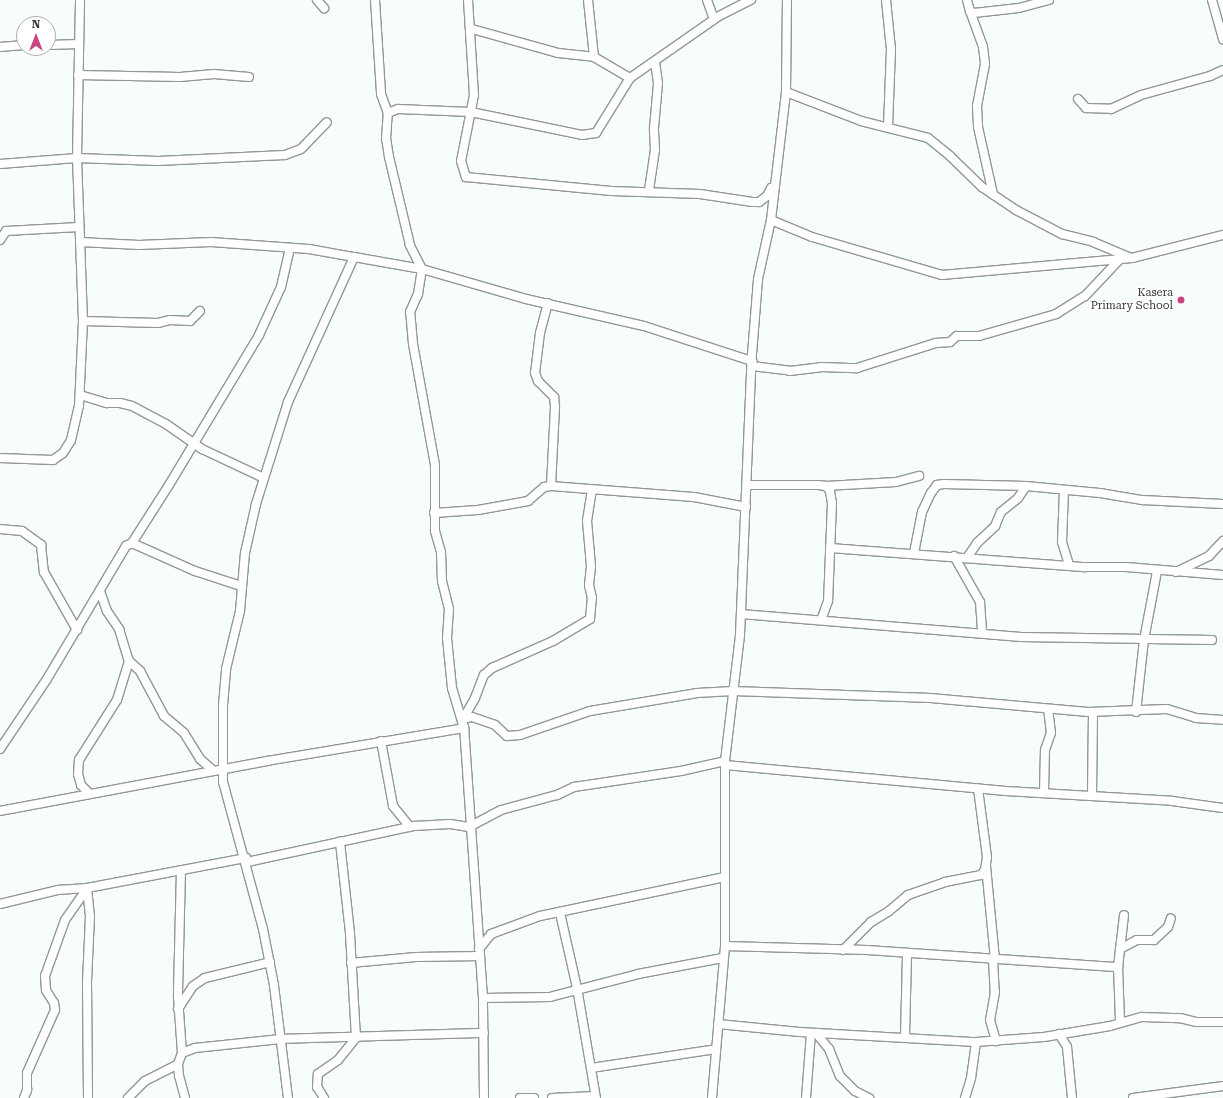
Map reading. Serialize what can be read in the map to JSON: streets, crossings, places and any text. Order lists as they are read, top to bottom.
{
  "places": ["Kasera Primary School"],
  "north": "top"
}
